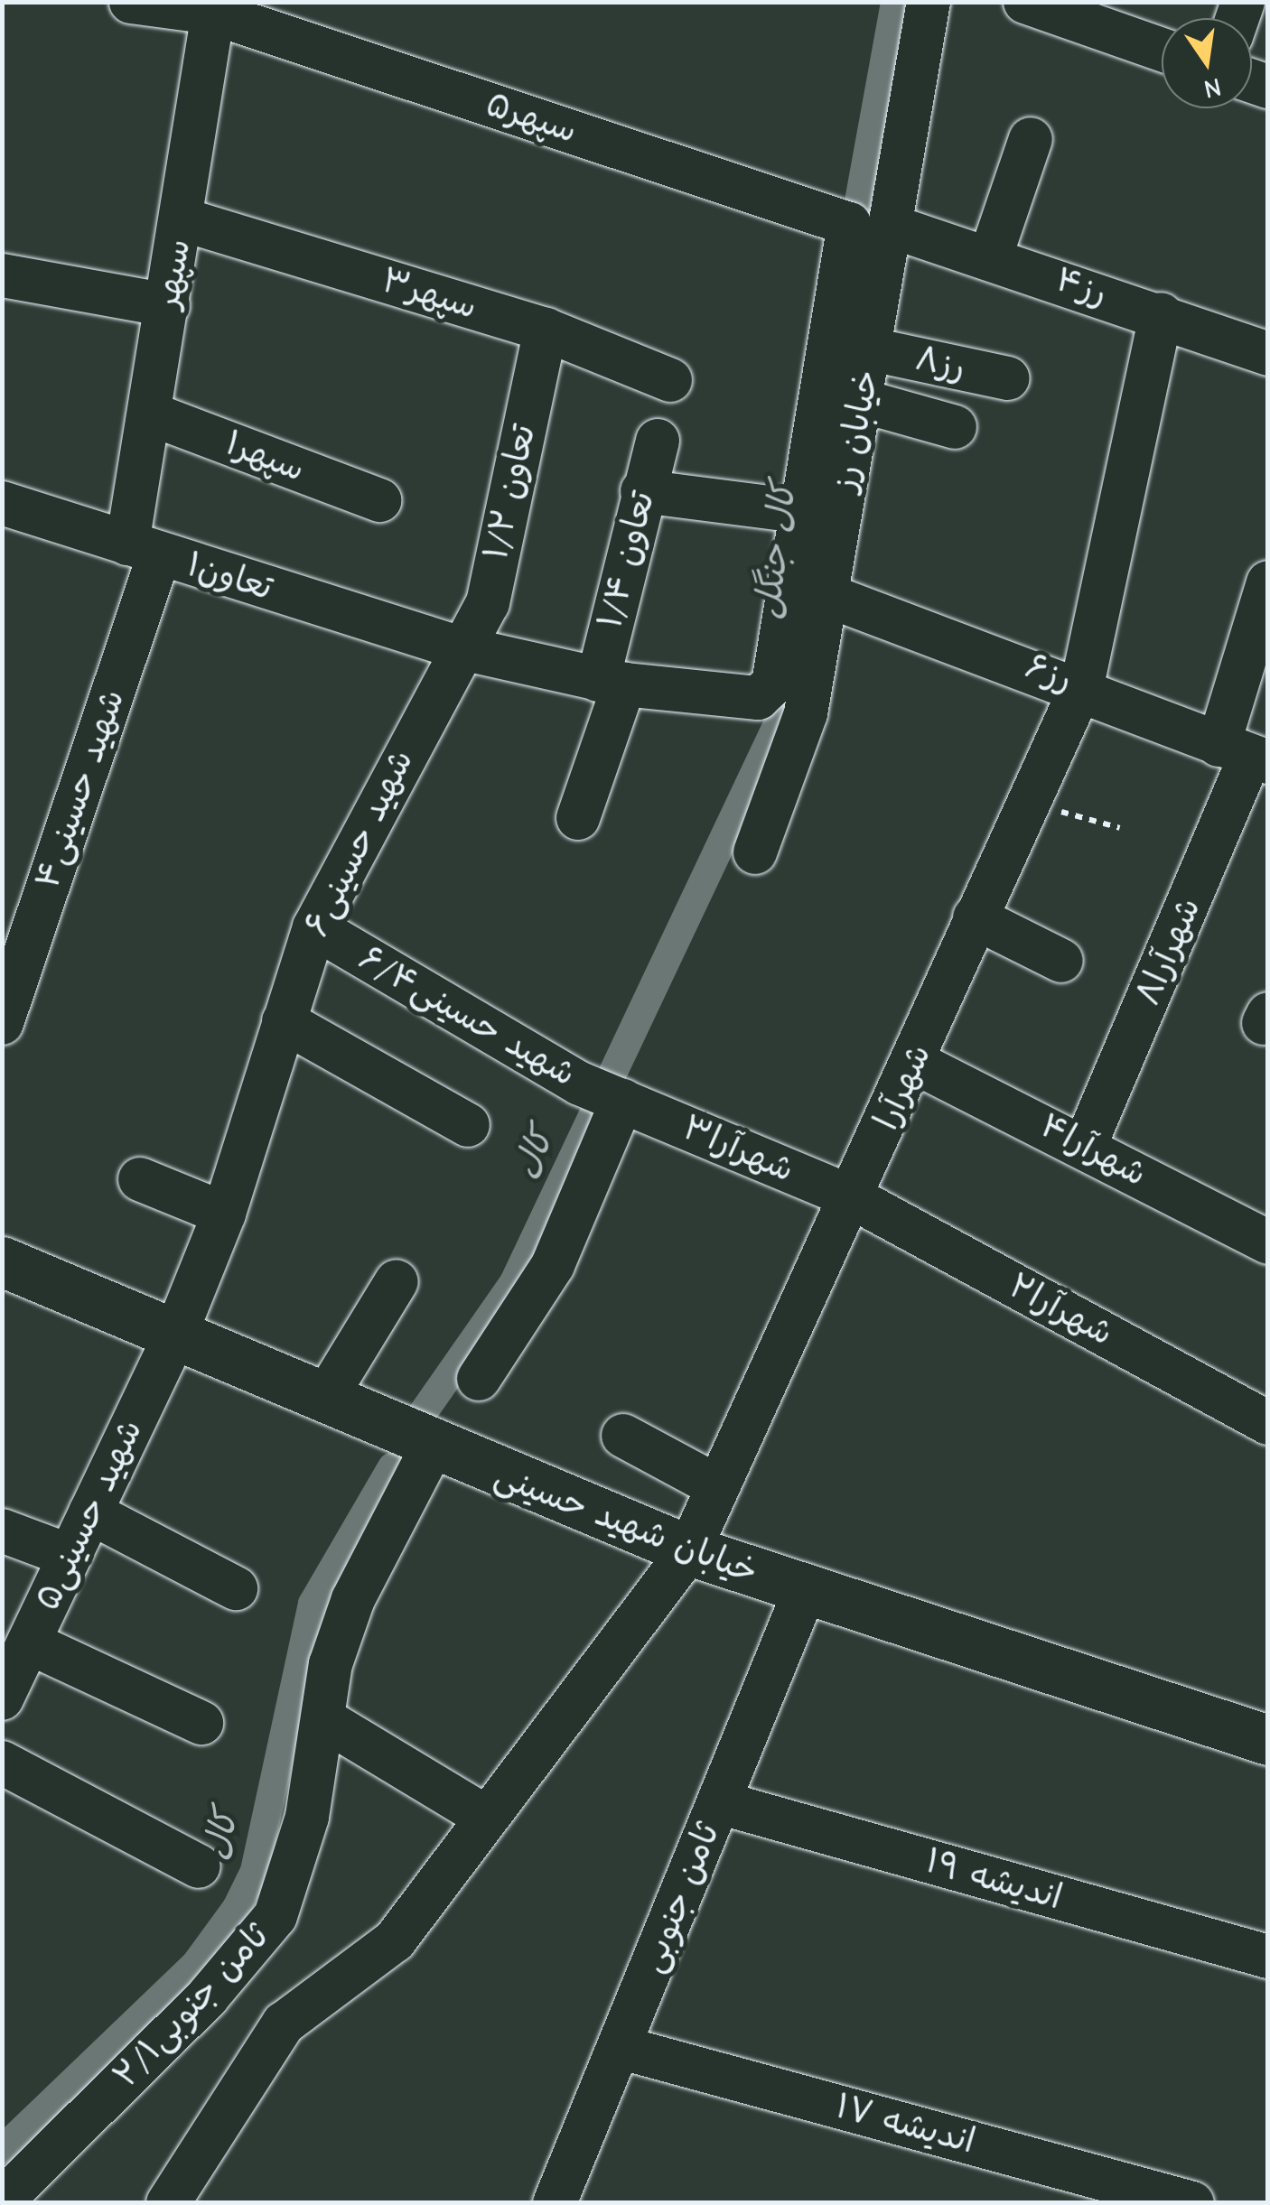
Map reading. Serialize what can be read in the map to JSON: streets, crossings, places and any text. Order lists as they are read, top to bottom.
{
  "streets": {
    "main road": ["خیابان شهید حسینی"],
    "street": [
      "سپهر۵",
      "سپهر",
      "رز۴",
      "سپهر۳",
      "رز۸",
      "خیابان رز",
      "سپهر۱",
      "تعاون ۱/۲",
      "تعاون ۱/۴",
      "تعاون۱",
      "رز۶",
      "شهید حسینی۴",
      "شهید حسینی۶",
      "شهرآرا۸",
      "شهید حسینی۶/۴",
      "شهرآرا",
      "شهرآرا۳",
      "شهرآرا۴",
      "شهرآرا۲",
      "شهید حسینی۵",
      "اندیشه ۱۹",
      "ثامن جنوبی",
      "ثامن جنوبی۲/۱",
      "اندیشه ۱۷"
    ]
  },
  "crossings": [
    ["سپهر۵", "سپهر"],
    ["سپهر", "سپهر۳"],
    ["سپهر", "سپهر۱"],
    ["سپهر", "تعاون۱"],
    ["سپهر", "شهید حسینی۴"],
    ["رز۴", "خیابان رز"],
    ["رز۴", "شهرآرا"],
    ["سپهر۳", "تعاون ۱/۲"],
    ["رز۸", "خیابان رز"],
    ["خیابان رز", "رز۶"],
    ["تعاون ۱/۲", "تعاون۱"],
    ["تعاون ۱/۲", "شهید حسینی۶"],
    ["تعاون۱", "شهید حسینی۴"],
    ["تعاون۱", "شهید حسینی۶"],
    ["رز۶", "شهرآرا۸"],
    ["رز۶", "شهرآرا"],
    ["شهید حسینی۶", "شهید حسینی۶/۴"],
    ["شهید حسینی۶", "شهید حسینی۵"],
    ["شهید حسینی۶", "خیابان شهید حسینی"],
    ["شهرآرا۸", "شهرآرا۴"],
    ["شهید حسینی۶/۴", "شهرآرا۳"],
    ["شهرآرا", "شهرآرا۳"],
    ["شهرآرا", "شهرآرا۴"],
    ["شهرآرا", "شهرآرا۲"],
    ["شهرآرا", "خیابان شهید حسینی"],
    ["شهرآرا۳", "شهرآرا۲"],
    ["شهید حسینی۵", "خیابان شهید حسینی"],
    ["خیابان شهید حسینی", "ثامن جنوبی"],
    ["خیابان شهید حسینی", "ثامن جنوبی۲/۱"],
    ["اندیشه ۱۹", "ثامن جنوبی"],
    ["ثامن جنوبی", "اندیشه ۱۷"]
  ],
  "water": ["کال جنگل", "کال"],
  "north": "bottom"
}
